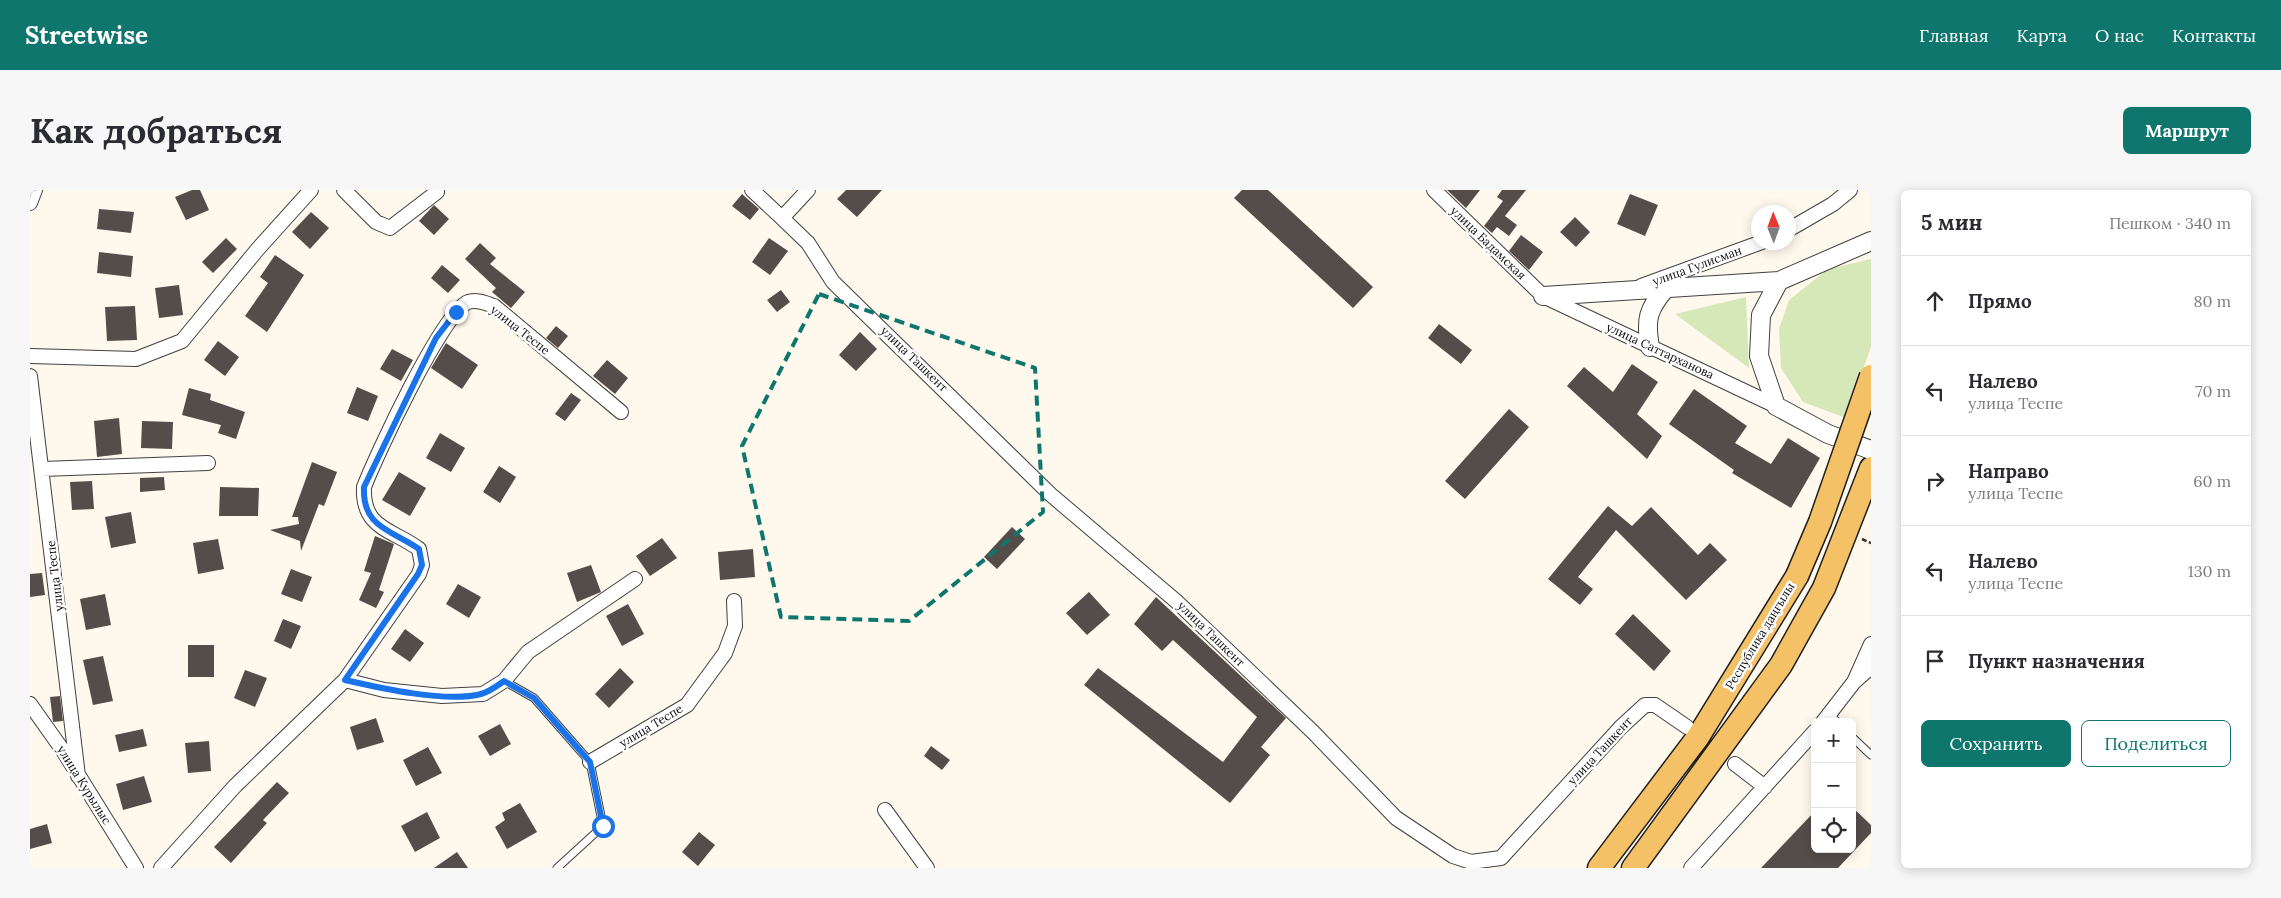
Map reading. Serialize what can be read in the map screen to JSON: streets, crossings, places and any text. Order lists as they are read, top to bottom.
{
  "streets": {
    "main road": ["Республика даңғылы"],
    "street": [
      "улица Бадамская",
      "улица Гулисман",
      "улица Теспе",
      "улица Саттарханова",
      "улица Ташкент",
      "улица Курылыс"
    ]
  },
  "crossings": [
    ["улица Бадамская", "улица Саттарханова"],
    ["улица Теспе", "улица Курылыс"]
  ],
  "north": "top",
  "page": {
    "header": "Streetwise",
    "nav": [
      "Главная",
      "Карта",
      "О нас",
      "Контакты"
    ],
    "buttons": [
      "Маршрут",
      ["Сохранить", "Поделиться"]
    ],
    "title": "Как добраться",
    "heading": ["5 мин", "Пешком · 340 m"],
    "list": [
      ["Прямо", "80 m"],
      ["Налево", "улица Теспе", "70 m"],
      ["Направо", "улица Теспе", "60 m"],
      ["Налево", "улица Теспе", "130 m"],
      "Пункт назначения"
    ],
    "map_buttons": ["+", "−"]
  }
}
